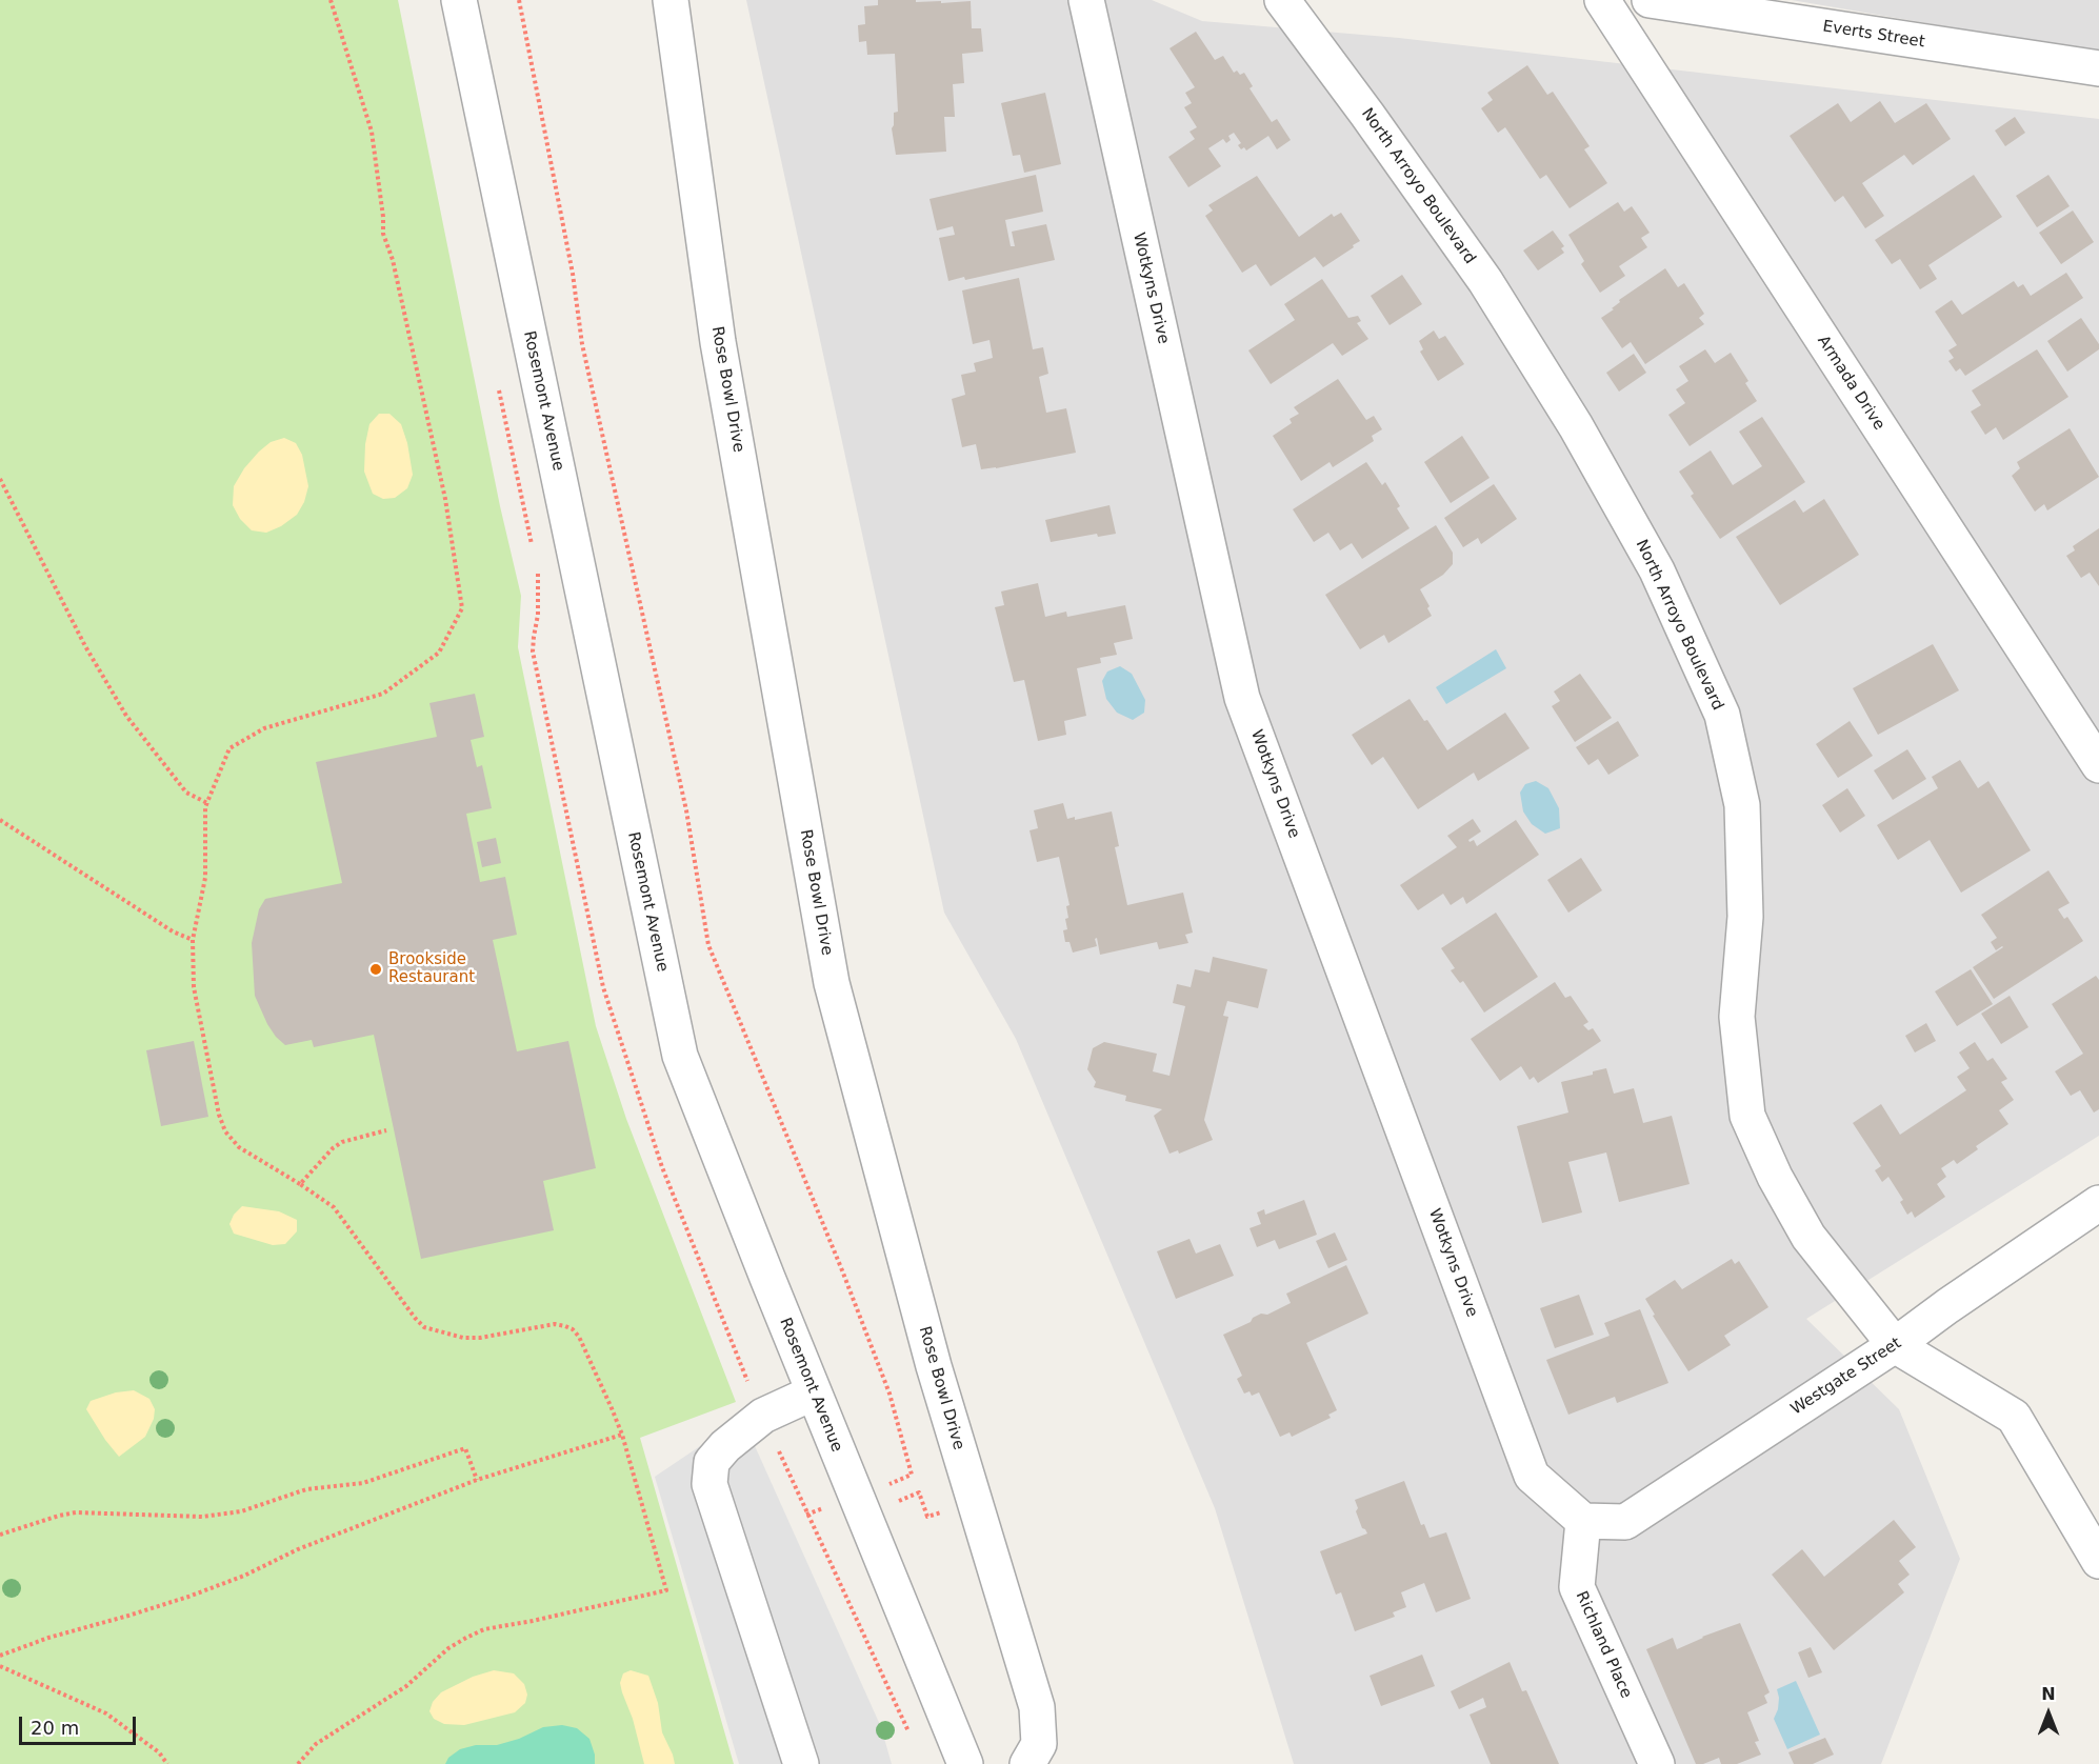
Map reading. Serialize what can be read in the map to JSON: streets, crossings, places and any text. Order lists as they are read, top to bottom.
{
  "streets": {
    "street": [
      "Everts Street",
      "North Arroyo Boulevard",
      "Wotkyns Drive",
      "Armada Drive",
      "Rose Bowl Drive",
      "Rosemont Avenue",
      "Westgate Street",
      "Richland Place"
    ]
  },
  "crossings": [
    ["North Arroyo Boulevard", "Westgate Street"],
    ["Wotkyns Drive", "Westgate Street"],
    ["Wotkyns Drive", "Richland Place"],
    ["Westgate Street", "Richland Place"]
  ],
  "places": ["Brookside Restaurant"],
  "scale_bar": "20 m",
  "north": "top"
}
